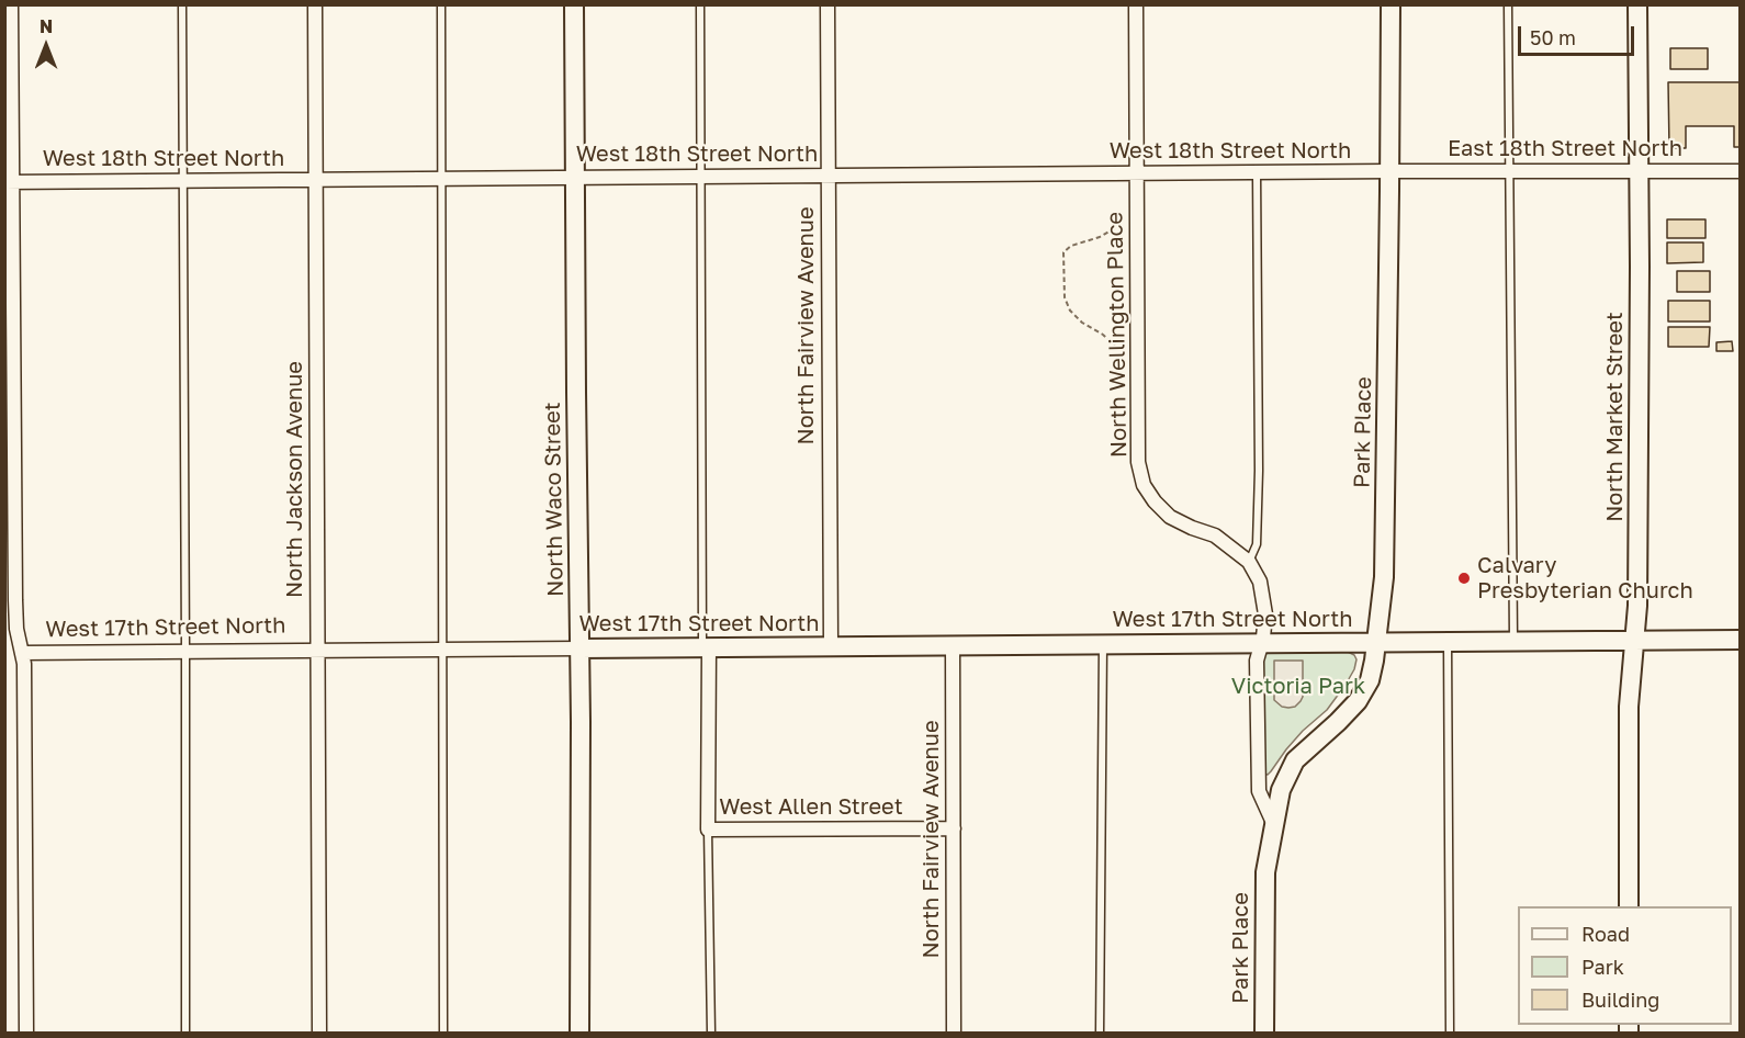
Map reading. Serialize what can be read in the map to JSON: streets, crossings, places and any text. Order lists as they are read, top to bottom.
{
  "streets": {
    "street": [
      "East 18th Street North",
      "West 18th Street North",
      "North Fairview Avenue",
      "North Wellington Place",
      "North Market Street",
      "Park Place",
      "North Jackson Avenue",
      "North Waco Street",
      "West 17th Street North",
      "West Allen Street"
    ]
  },
  "crossings": [
    ["East 18th Street North", "West 18th Street North"],
    ["East 18th Street North", "North Market Street"],
    ["East 18th Street North", "Park Place"],
    ["West 18th Street North", "North Fairview Avenue"],
    ["West 18th Street North", "North Wellington Place"],
    ["West 18th Street North", "Park Place"],
    ["West 18th Street North", "North Jackson Avenue"],
    ["West 18th Street North", "North Waco Street"],
    ["North Fairview Avenue", "West 17th Street North"],
    ["North Fairview Avenue", "West Allen Street"],
    ["North Wellington Place", "West 17th Street North"],
    ["North Market Street", "West 17th Street North"],
    ["Park Place", "West 17th Street North"],
    ["North Jackson Avenue", "West 17th Street North"],
    ["North Waco Street", "West 17th Street North"]
  ],
  "parks": ["Victoria Park"],
  "places": ["Calvary Presbyterian Church"],
  "legend": ["Road", "Park", "Building"],
  "scale_bar": "50 m",
  "north": "top"
}
